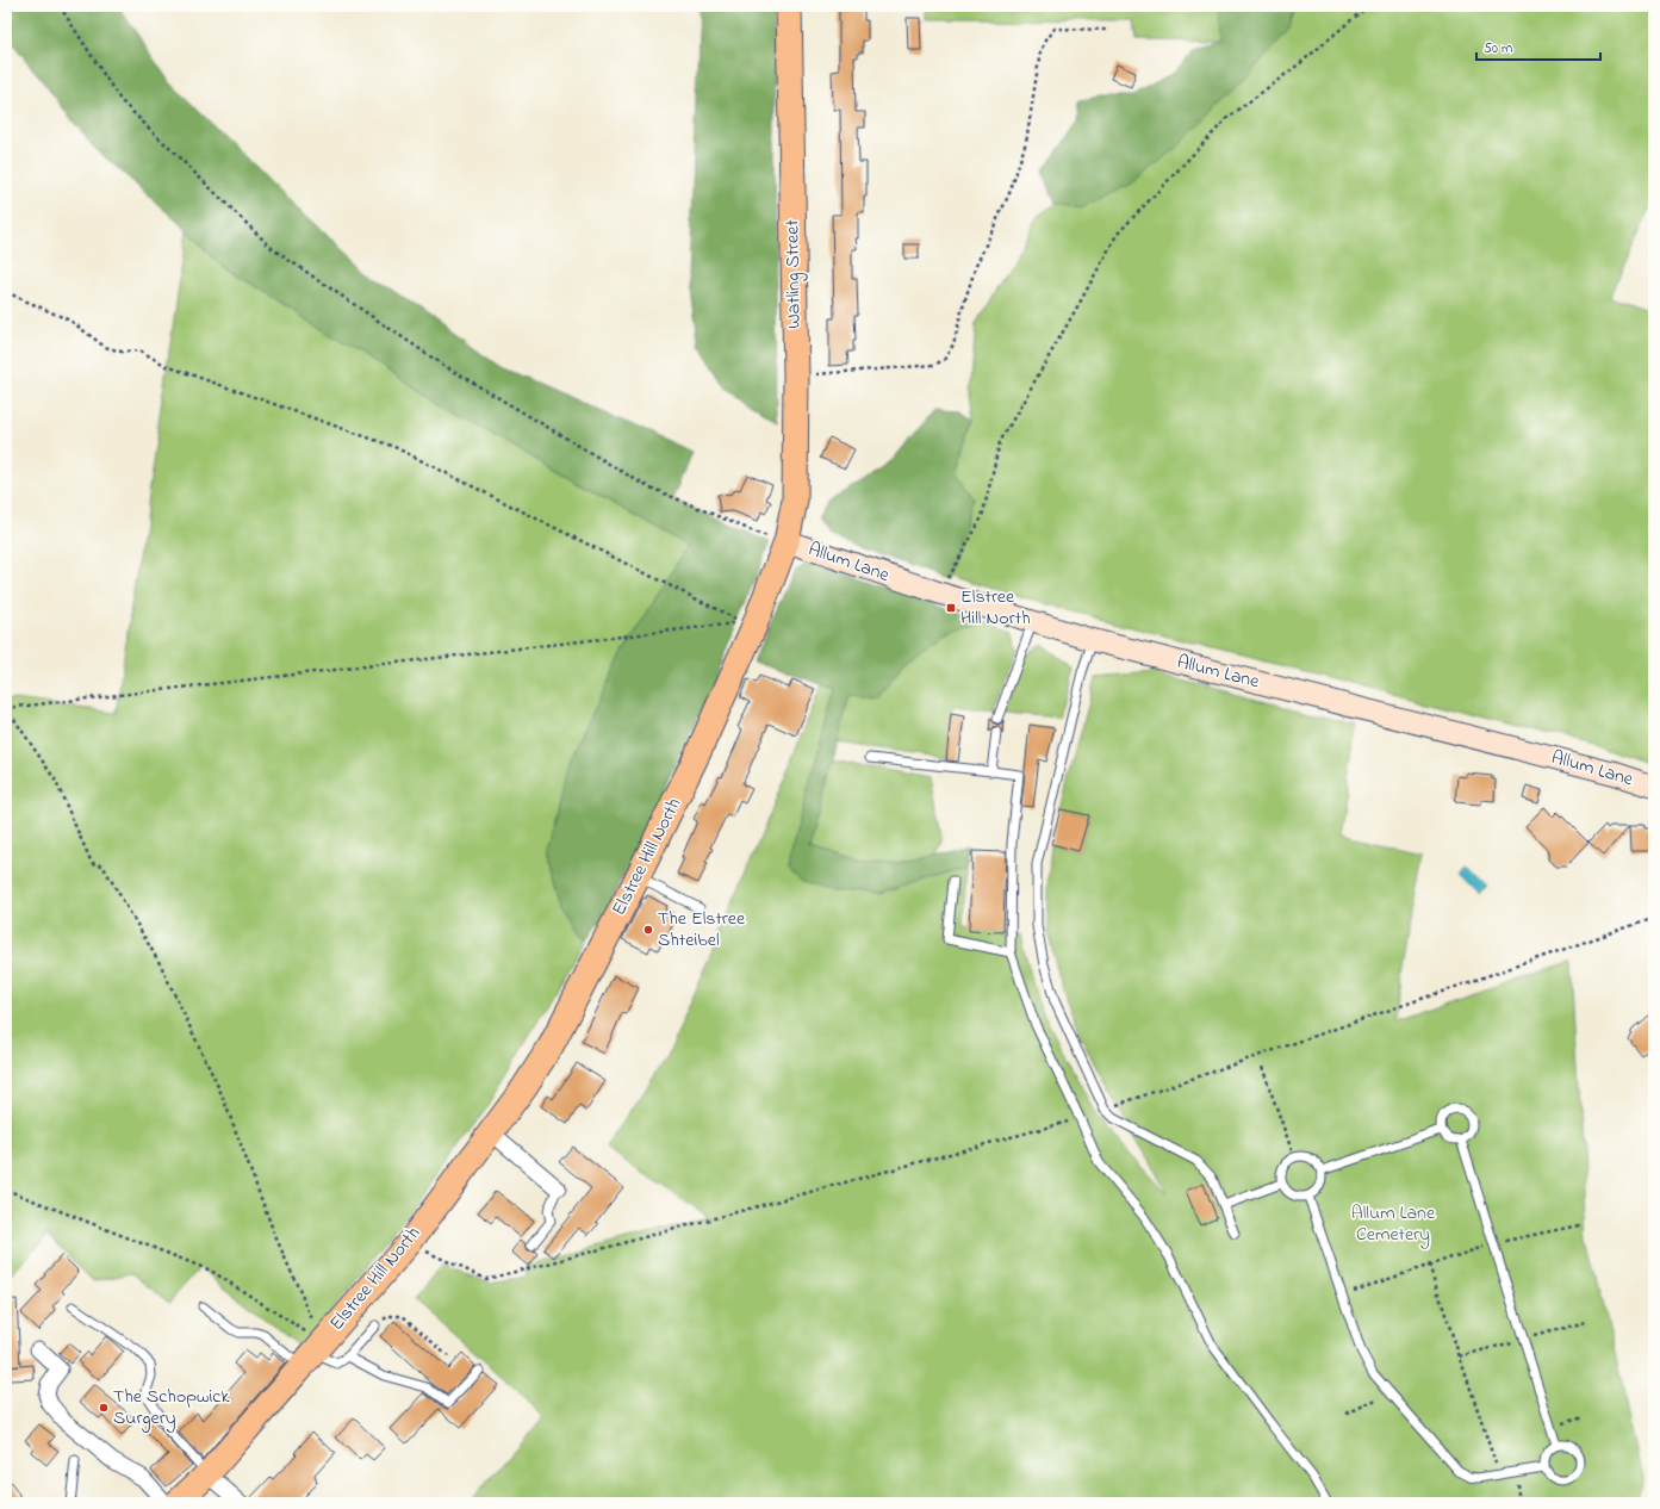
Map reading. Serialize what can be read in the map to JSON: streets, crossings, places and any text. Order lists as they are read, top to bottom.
{
  "streets": {
    "main road": ["Watling Street", "Allum Lane", "Elstree Hill North"]
  },
  "crossings": [
    ["Watling Street", "Allum Lane"],
    ["Watling Street", "Elstree Hill North"],
    ["Allum Lane", "Elstree Hill North"]
  ],
  "parks": ["Allum Lane Cemetery"],
  "places": {
    "transit": ["Elstree Hill North"],
    "other": ["The Elstree Shteibel", "The Schopwick Surgery"]
  },
  "scale_bar": "50 m"
}
